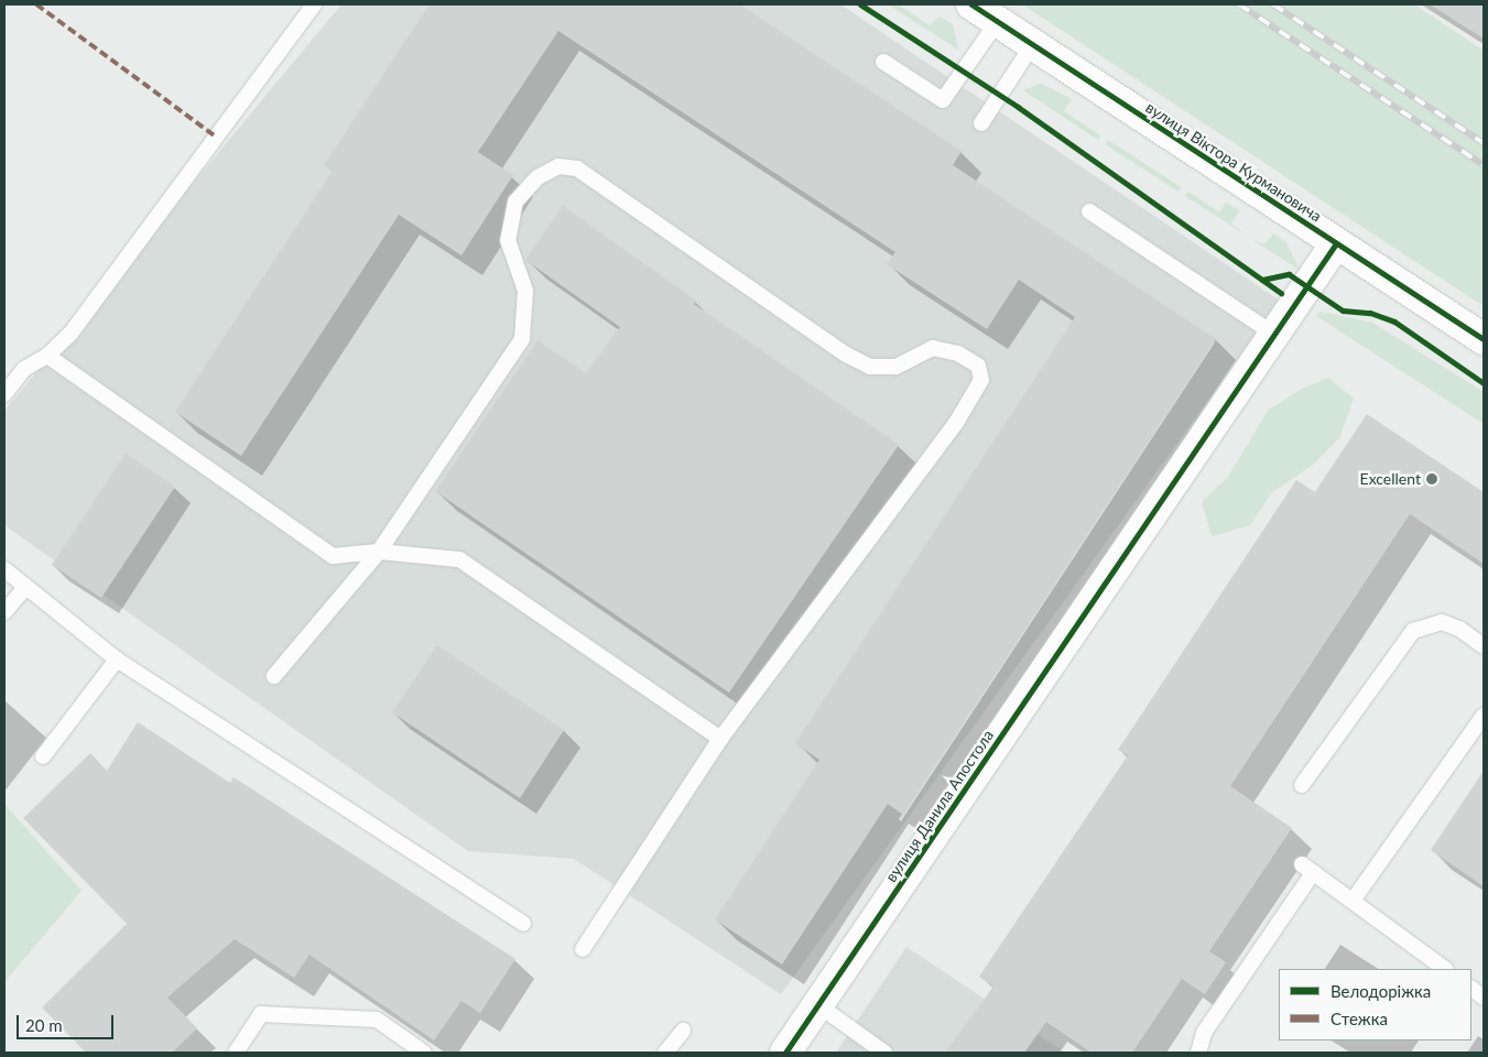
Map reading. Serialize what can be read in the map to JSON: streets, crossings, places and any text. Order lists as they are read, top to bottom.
{
  "streets": {
    "street": ["вулиця Віктора Курмановича", "вулиця Данила Апостола"]
  },
  "crossings": [
    ["вулиця Віктора Курмановича", "вулиця Данила Апостола"]
  ],
  "places": ["Excellent"],
  "legend": ["Велодоріжка", "Стежка"],
  "scale_bar": "20 m"
}
